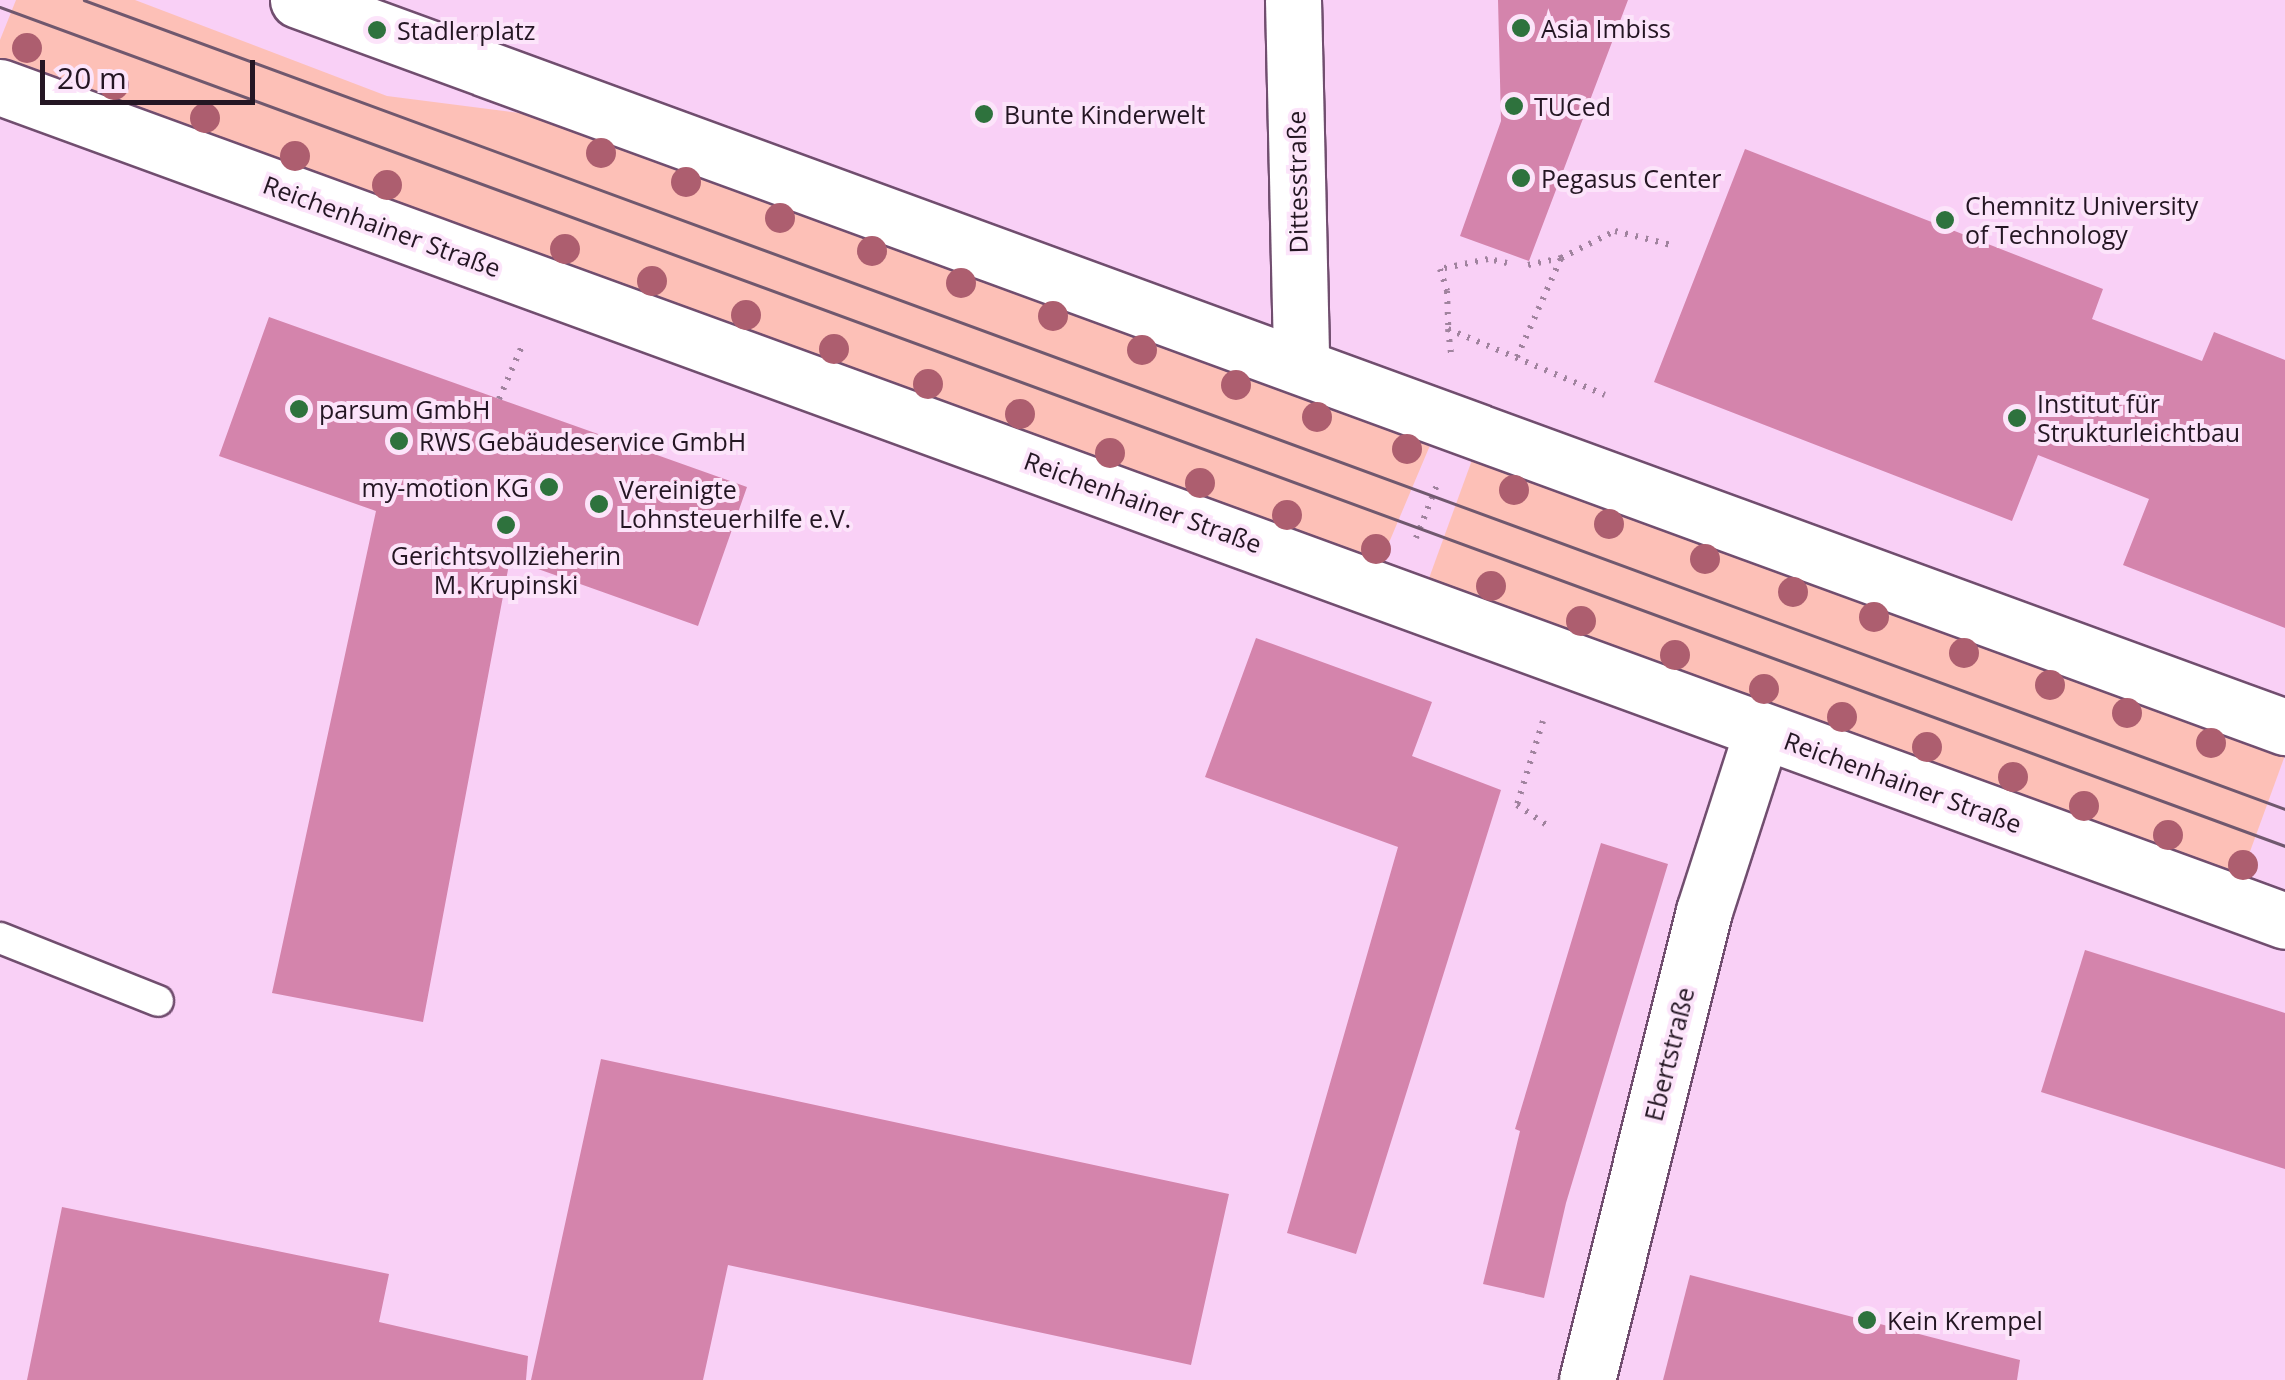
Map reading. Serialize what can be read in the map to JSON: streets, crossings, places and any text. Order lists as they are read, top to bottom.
{
  "streets": {
    "street": ["Dittesstraße", "Reichenhainer Straße", "Ebertstraße"]
  },
  "crossings": [
    ["Reichenhainer Straße", "Ebertstraße"]
  ],
  "places": [
    "Asia Imbiss",
    "Stadlerplatz",
    "TUCed",
    "Bunte Kinderwelt",
    "Pegasus Center",
    "Chemnitz University of Technology",
    "parsum GmbH",
    "Institut für Strukturleichtbau",
    "RWS Gebäudeservice GmbH",
    "my-motion KG",
    "Vereinigte Lohnsteuerhilfe e.V.",
    "Gerichtsvollzieherin M. Krupinski",
    "Kein Krempel"
  ],
  "scale_bar": "20 m"
}
